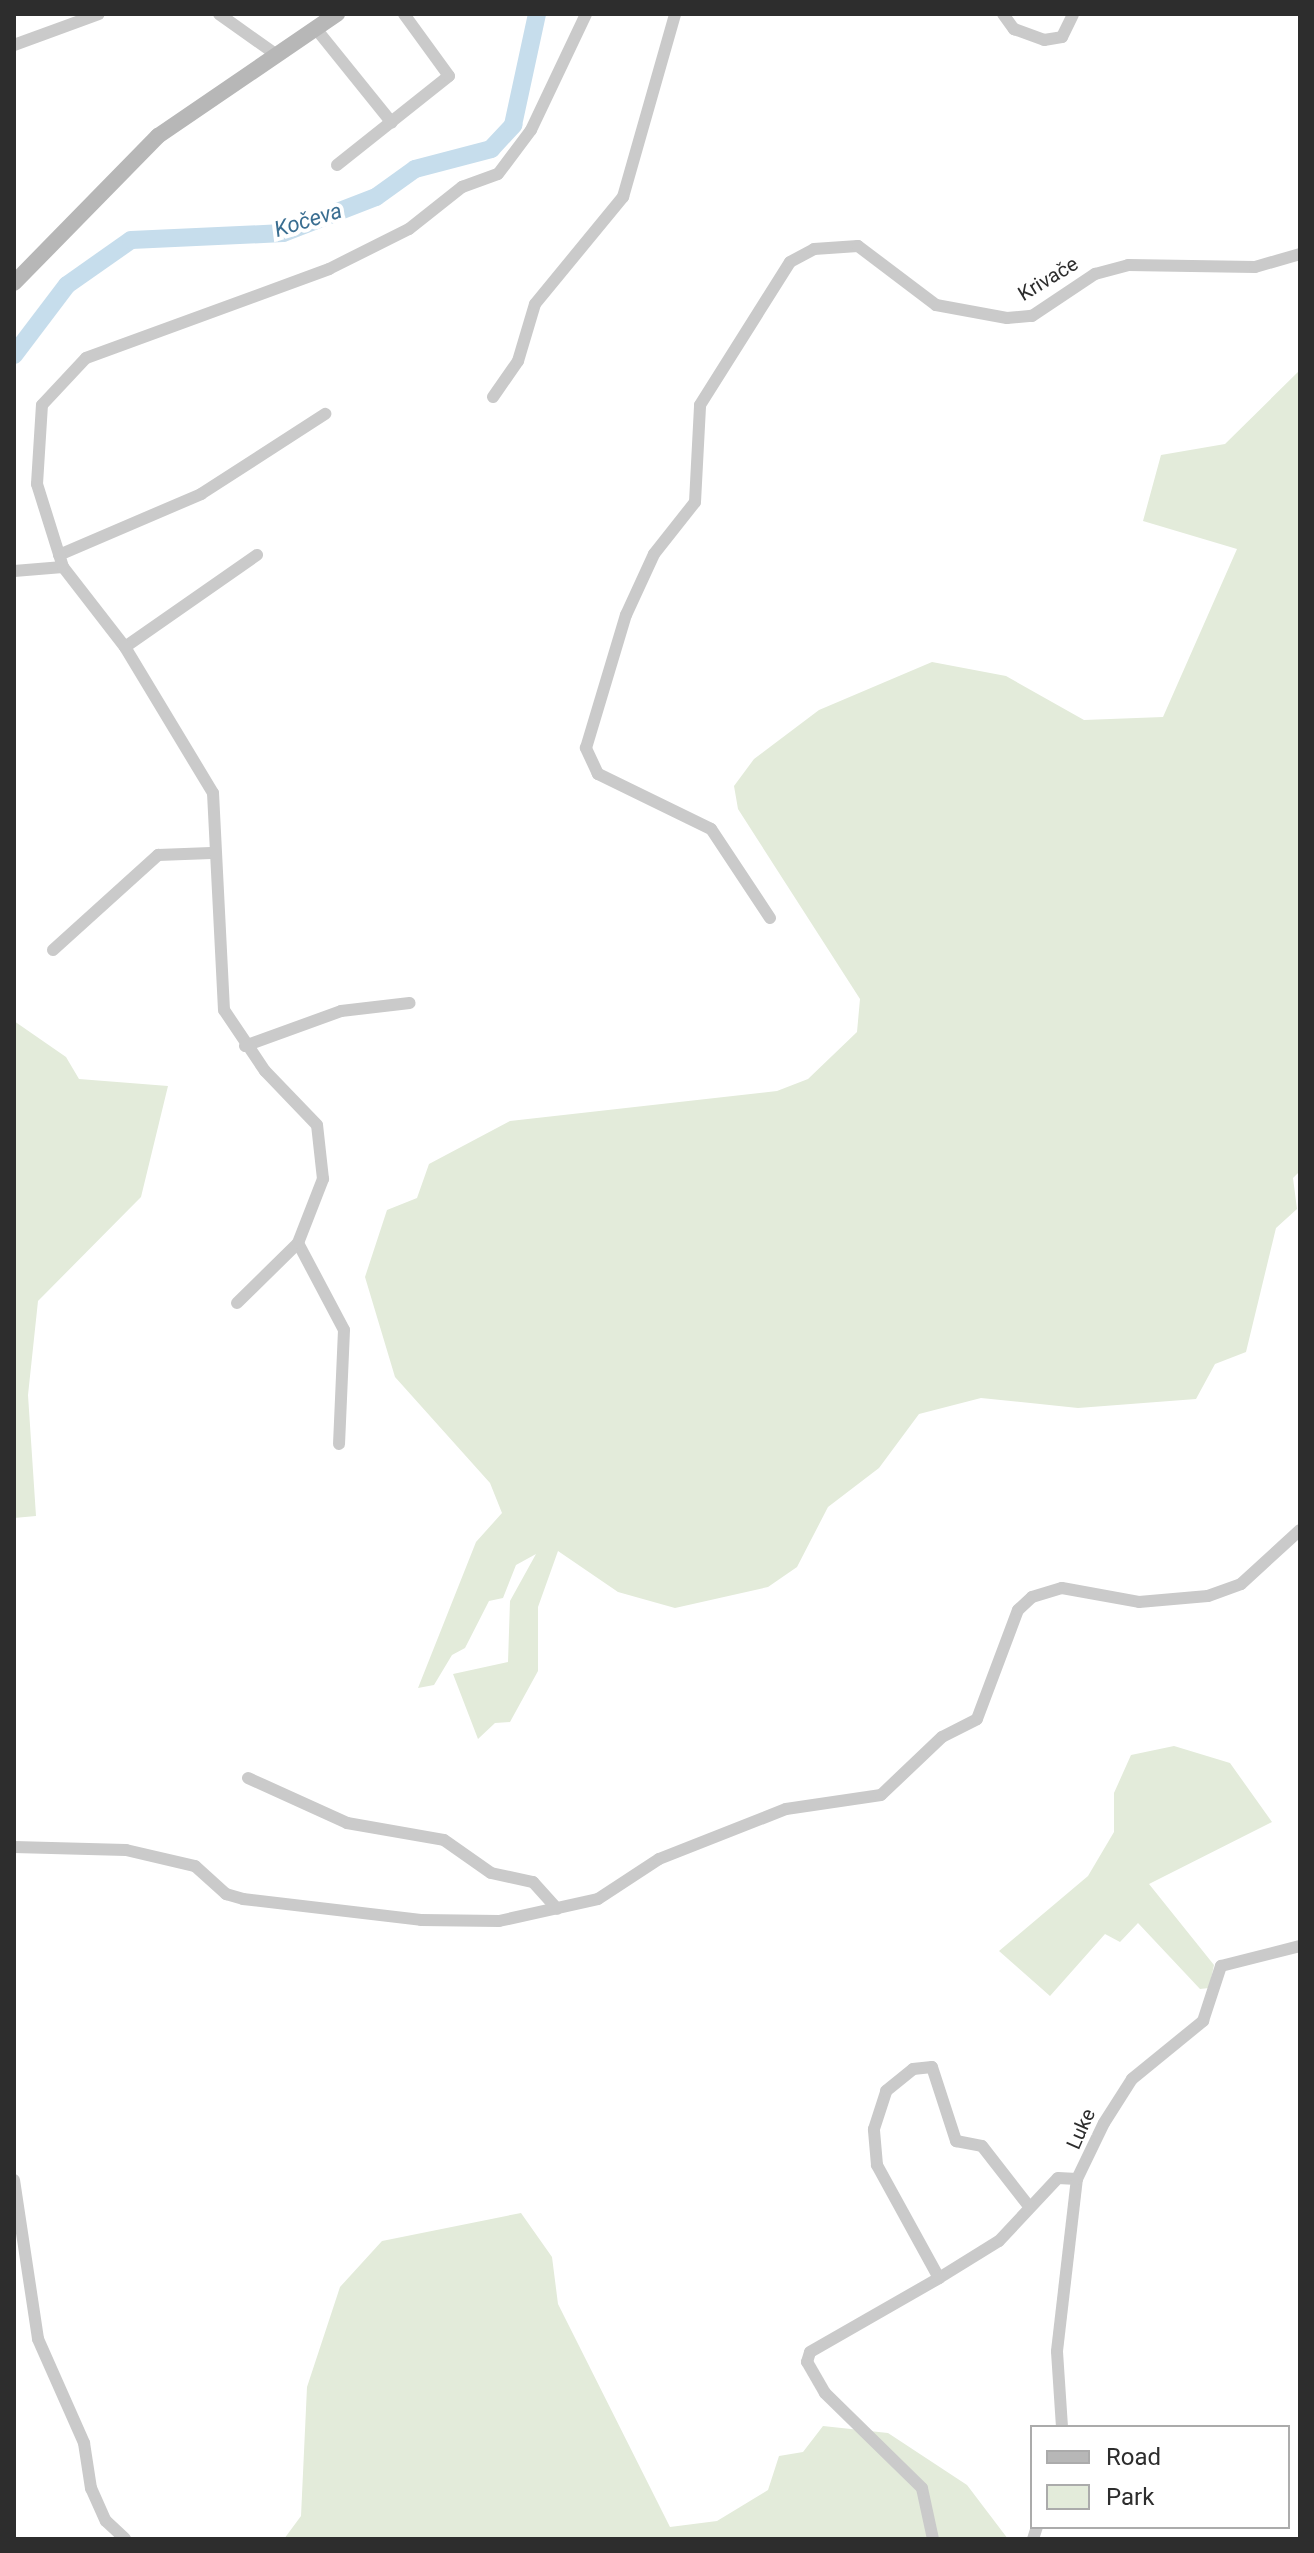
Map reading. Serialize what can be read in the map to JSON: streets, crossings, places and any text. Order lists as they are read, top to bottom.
{
  "streets": {
    "street": ["Krivače", "Luke"]
  },
  "water": ["Kočeva"],
  "legend": ["Road", "Park"]
}
